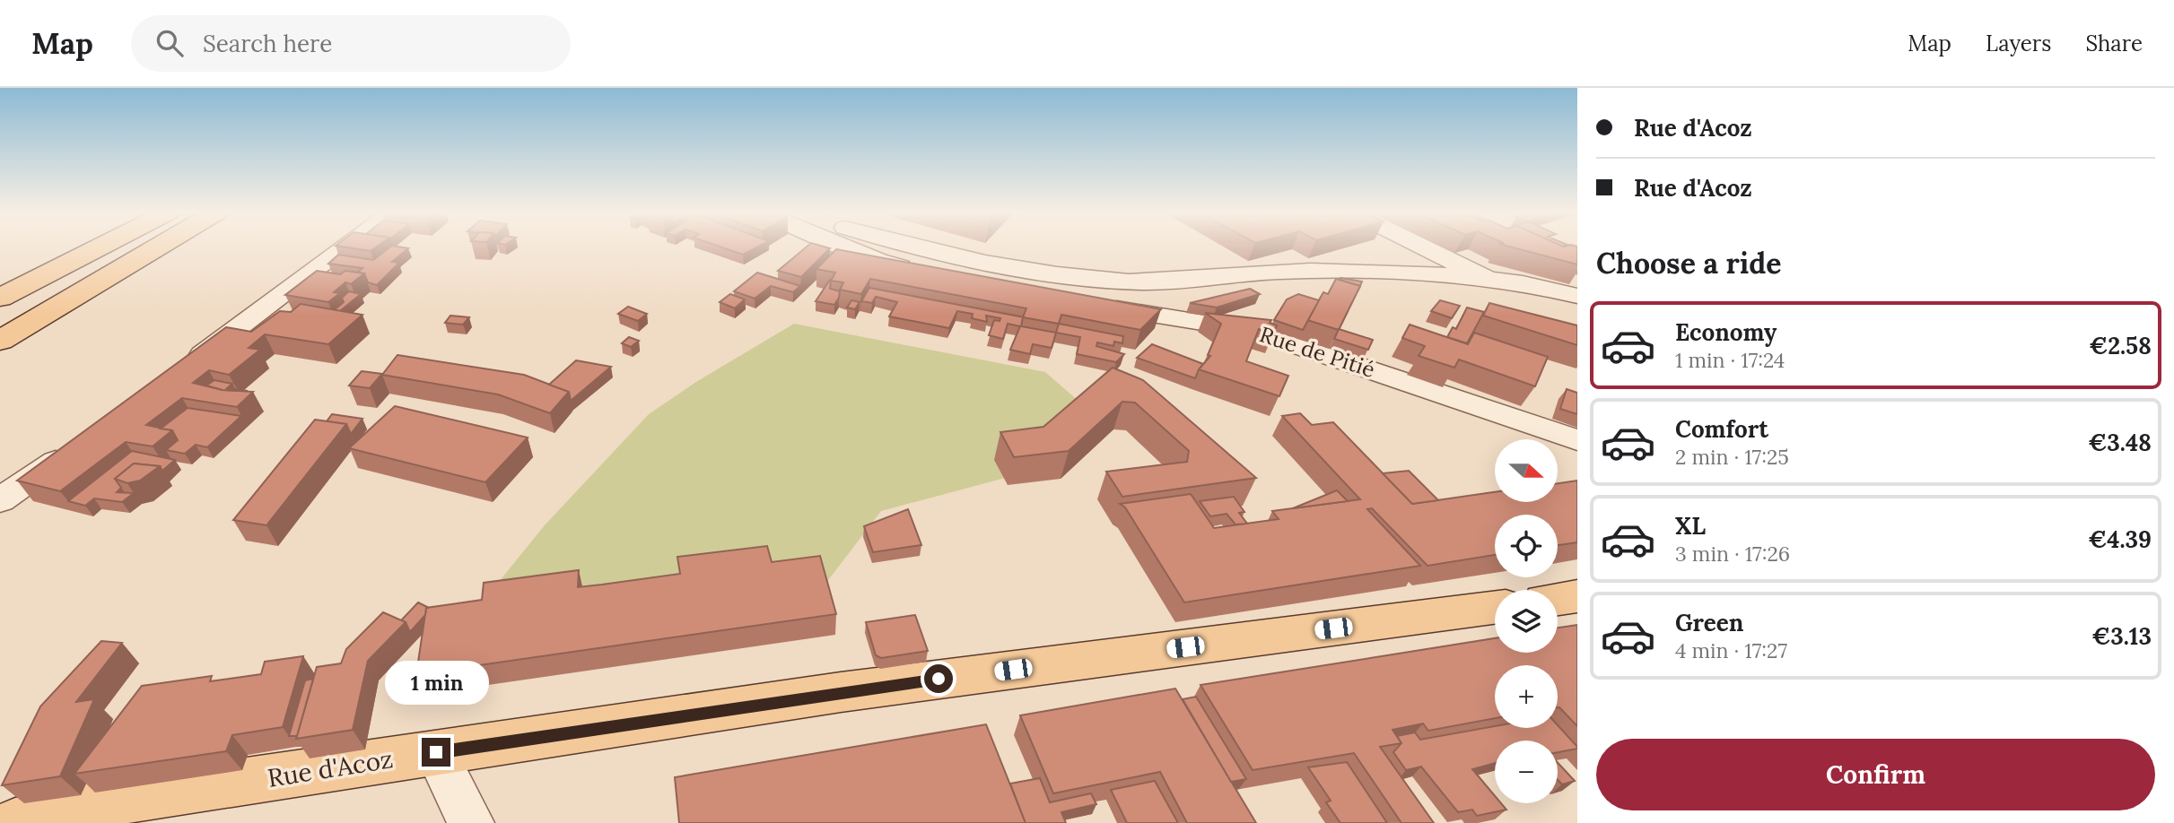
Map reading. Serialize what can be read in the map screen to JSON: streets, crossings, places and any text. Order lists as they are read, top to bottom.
{
  "streets": {
    "main road": ["Rue d'Acoz"],
    "street": ["Rue de Pitié"]
  },
  "north": "right",
  "page": {
    "header": "Map",
    "search": "Search here",
    "nav": ["Map", "Layers", "Share"],
    "banner": ["Rue d'Acoz", "Rue d'Acoz"],
    "heading": "Choose a ride",
    "list": [
      {
        "name": "Economy",
        "note": "1 min · 17:24",
        "value": "€2.58"
      },
      {
        "name": "Comfort",
        "note": "2 min · 17:25",
        "value": "€3.48"
      },
      {
        "name": "XL",
        "note": "3 min · 17:26",
        "value": "€4.39"
      },
      {
        "name": "Green",
        "note": "4 min · 17:27",
        "value": "€3.13"
      }
    ],
    "map_buttons": ["+", "−"],
    "bubble": "1 min",
    "buttons": "Confirm"
  }
}
